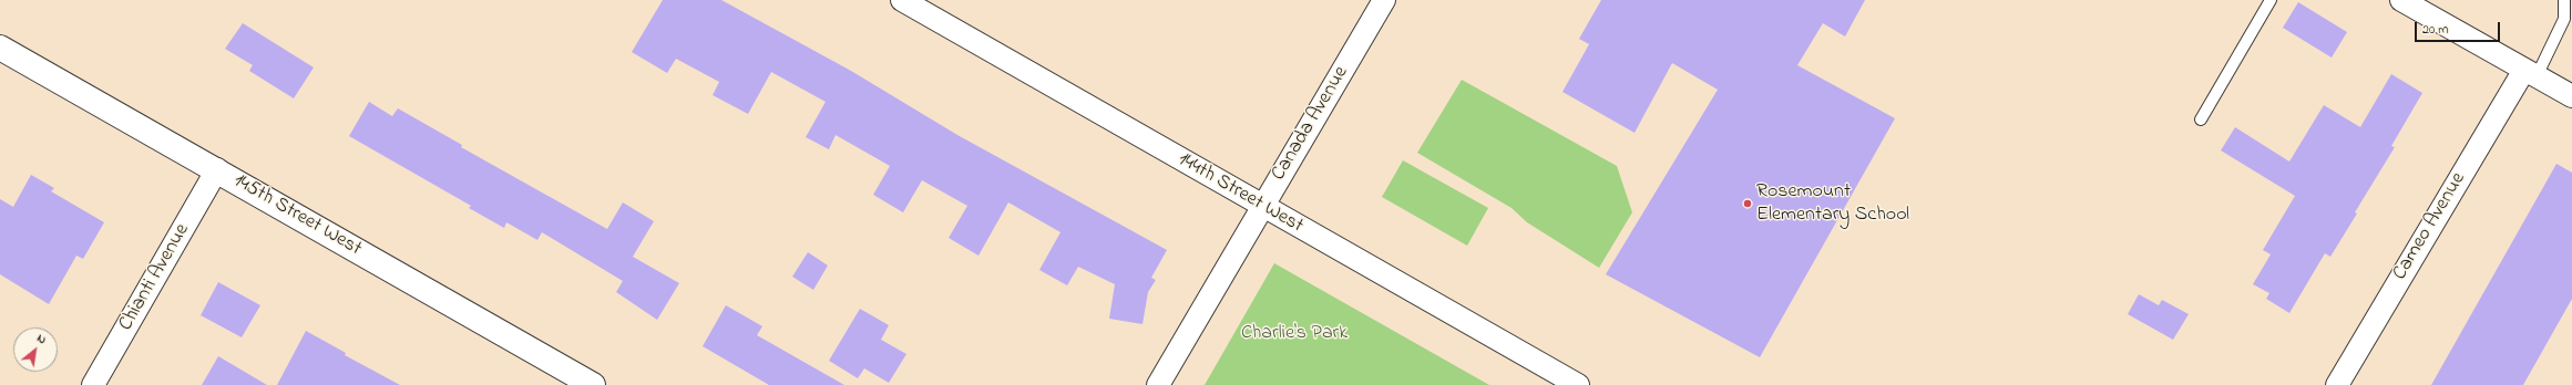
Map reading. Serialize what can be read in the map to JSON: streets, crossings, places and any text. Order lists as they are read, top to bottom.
{
  "streets": {
    "street": [
      "Canada Avenue",
      "144th Street West",
      "145th Street West",
      "Cameo Avenue",
      "Chianti Avenue"
    ]
  },
  "crossings": [
    ["Canada Avenue", "144th Street West"],
    ["145th Street West", "Chianti Avenue"]
  ],
  "parks": ["Charlie's Park"],
  "places": ["Rosemount Elementary School"],
  "scale_bar": "20 m",
  "north": "top right"
}
